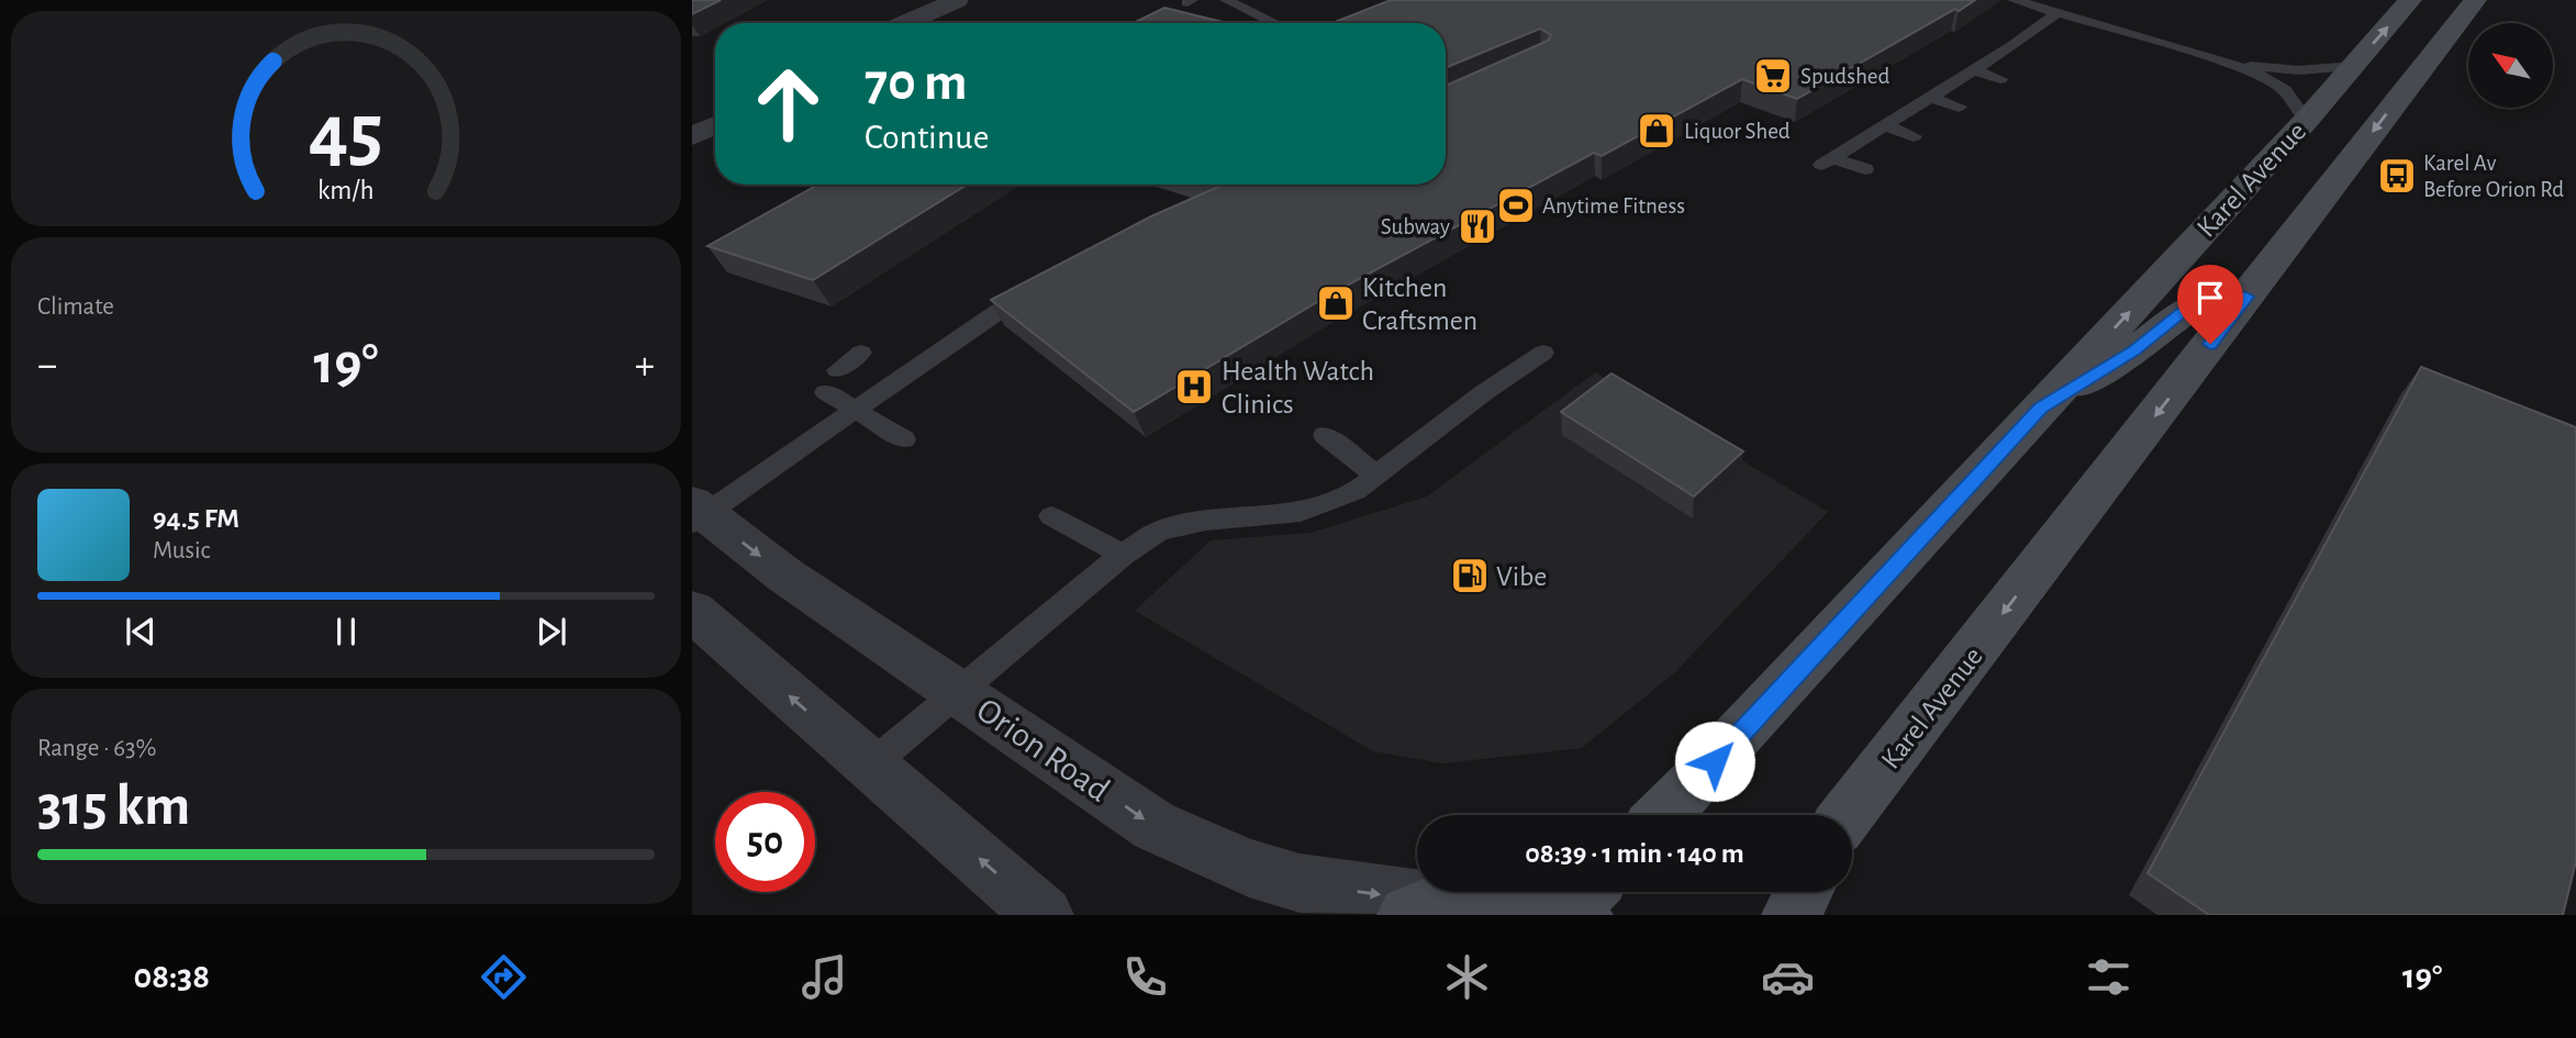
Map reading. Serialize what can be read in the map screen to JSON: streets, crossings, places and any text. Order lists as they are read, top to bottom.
{
  "streets": {
    "main road": ["Karel Avenue"],
    "street": ["Orion Road"]
  },
  "places": {
    "supermarket": ["Spudshed"],
    "shop": ["Liquor Shed", "Kitchen Craftsmen"],
    "bus stop": ["Karel Av Before Orion Rd"],
    "sports": ["Anytime Fitness"],
    "restaurant": ["Subway"],
    "hospital": ["Health Watch Clinics"],
    "fuel station": ["Vibe"]
  },
  "north": "top left",
  "page": {
    "turn": ["70 m", "Continue"],
    "tile": [
      "Climate",
      ["Range · 63%", "315 km"]
    ],
    "heat": ["−", "19°", "+"],
    "song": ["94.5 FM", "Music"],
    "limit": "50",
    "trip": "08:39 · 1 min · 140 m",
    "tabs": ["08:38", "19°"],
    "gauge": ["45", "km/h"]
  }
}
